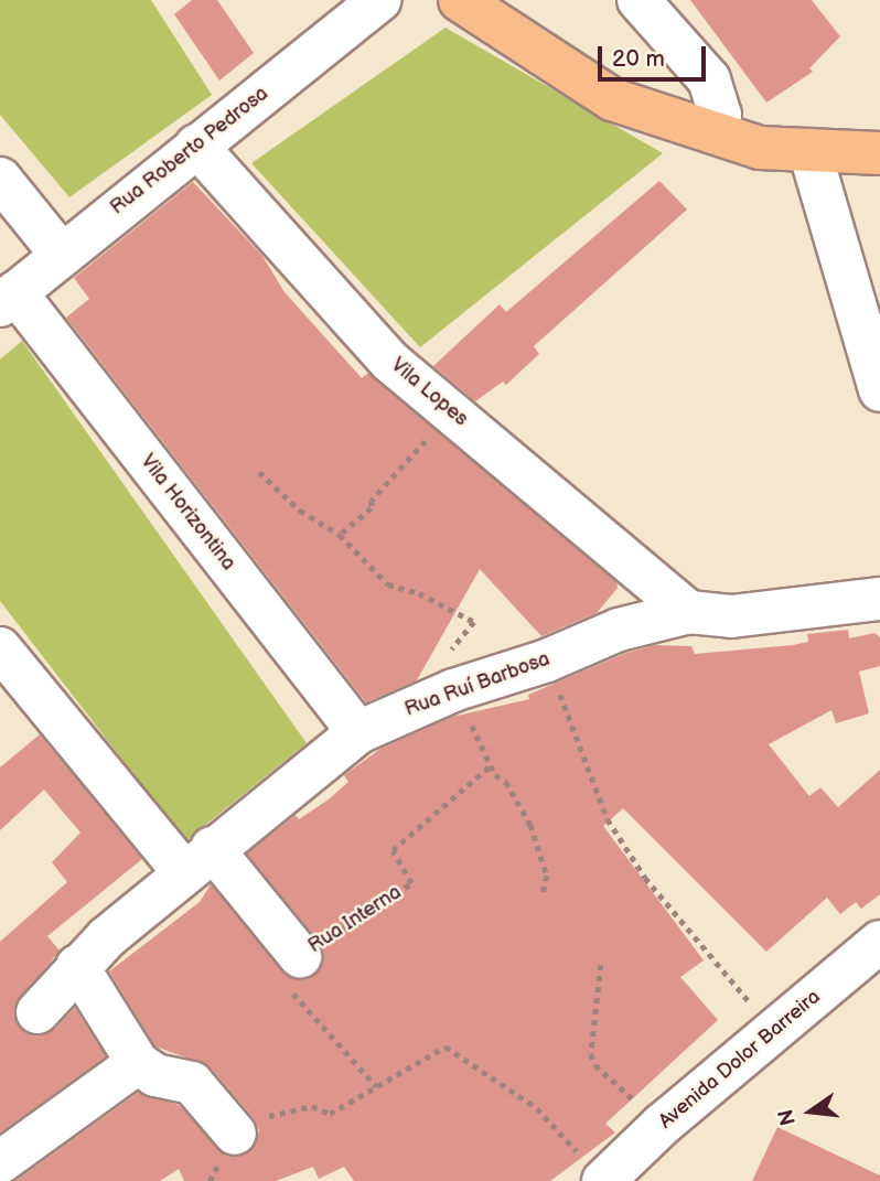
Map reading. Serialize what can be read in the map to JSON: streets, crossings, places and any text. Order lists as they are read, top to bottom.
{
  "streets": {
    "street": [
      "Rua Roberto Pedrosa",
      "Vila Lopes",
      "Vila Horizontina",
      "Rua Ruí Barbosa",
      "Avenida Dolor Barreira"
    ],
    "path": ["Rua Interna"]
  },
  "crossings": [
    ["Rua Roberto Pedrosa", "Vila Lopes"],
    ["Rua Roberto Pedrosa", "Vila Horizontina"],
    ["Vila Lopes", "Rua Ruí Barbosa"],
    ["Vila Horizontina", "Rua Ruí Barbosa"]
  ],
  "scale_bar": "20 m",
  "north": "left"
}
